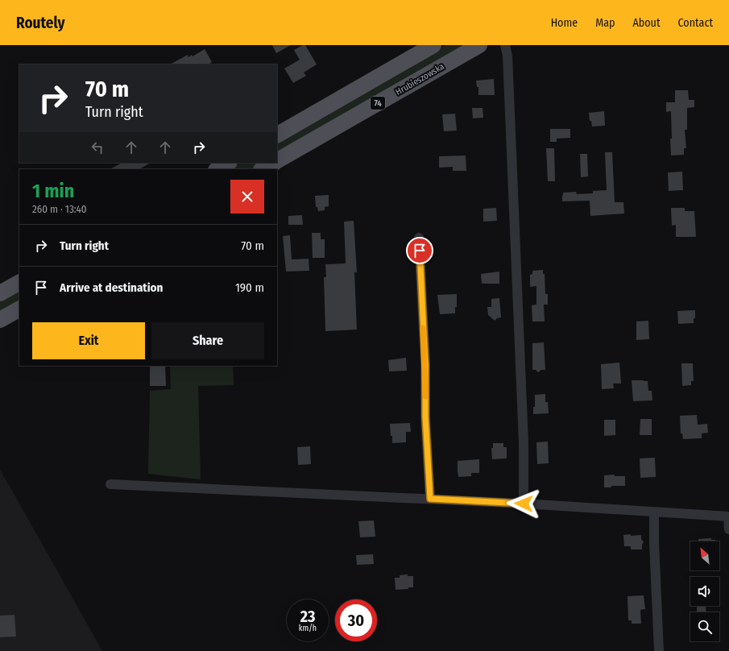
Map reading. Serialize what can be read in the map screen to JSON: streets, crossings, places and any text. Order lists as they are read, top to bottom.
{
  "streets": {
    "main road": ["Hrubieszowska", "74"]
  },
  "north": "top left",
  "page": {
    "header": "Routely",
    "nav": [
      "Home",
      "Map",
      "About",
      "Contact"
    ],
    "turn": ["70 m", "Turn right"],
    "heading": ["1 min", "260 m · 13:40"],
    "list": [
      {
        "name": "Turn right",
        "value": "70 m"
      },
      {
        "name": "Arrive at destination",
        "value": "190 m"
      }
    ],
    "buttons": ["Exit", "Share"],
    "speed": "23 km/h",
    "limit": "30"
  }
}
